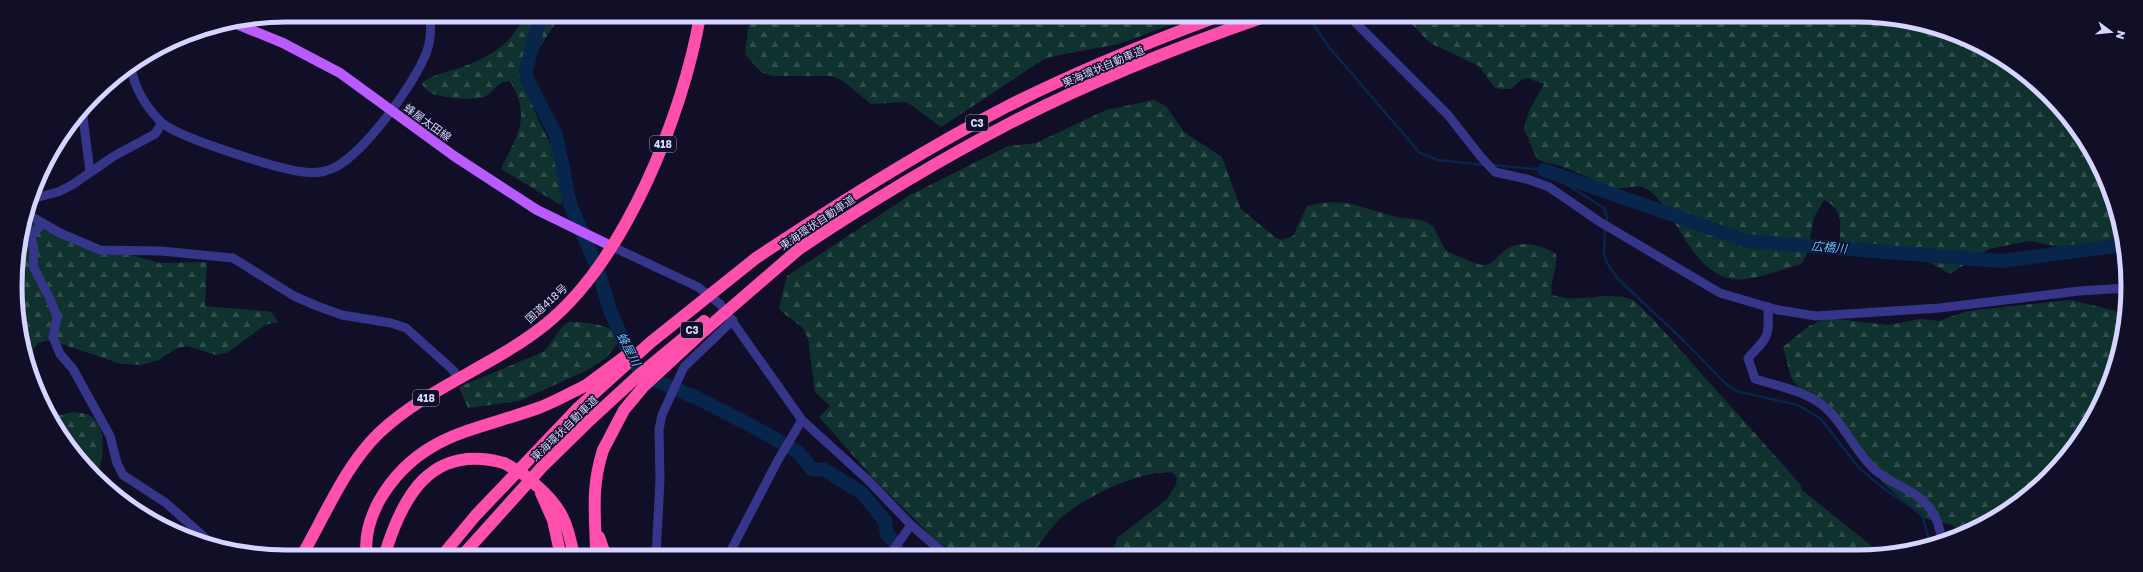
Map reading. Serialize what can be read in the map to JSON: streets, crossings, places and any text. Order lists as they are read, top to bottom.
{
  "streets": {
    "highway": [
      "東海環状自動車道",
      "C3",
      "418",
      "国道418号"
    ],
    "main road": ["蜂屋太田線"]
  },
  "crossings": [
    ["蜂屋太田線", "国道418号"]
  ],
  "water": ["広橋川", "蜂屋川"],
  "north": "right"
}
